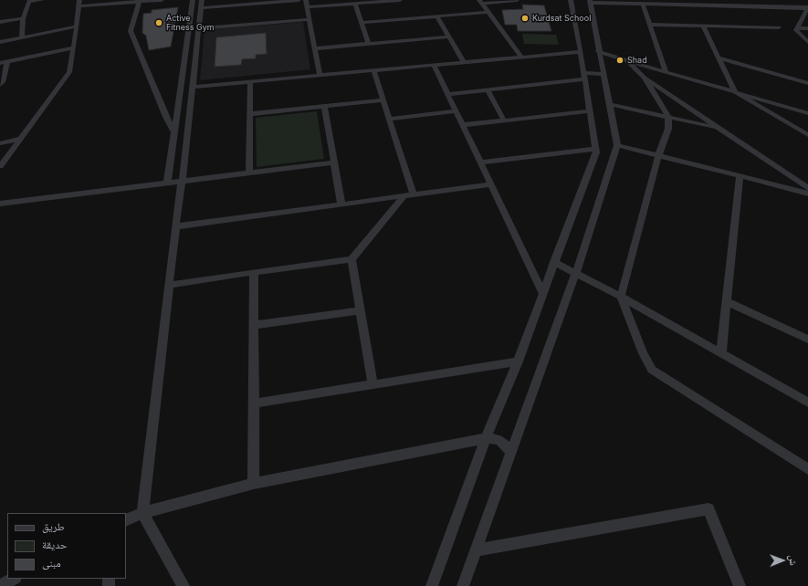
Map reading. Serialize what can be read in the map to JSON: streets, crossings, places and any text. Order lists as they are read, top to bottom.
{
  "places": ["Kurdsat School", "Active Fitness Gym", "Shad"],
  "legend": ["طريق", "حديقة", "مبنى"],
  "north": "right"
}
